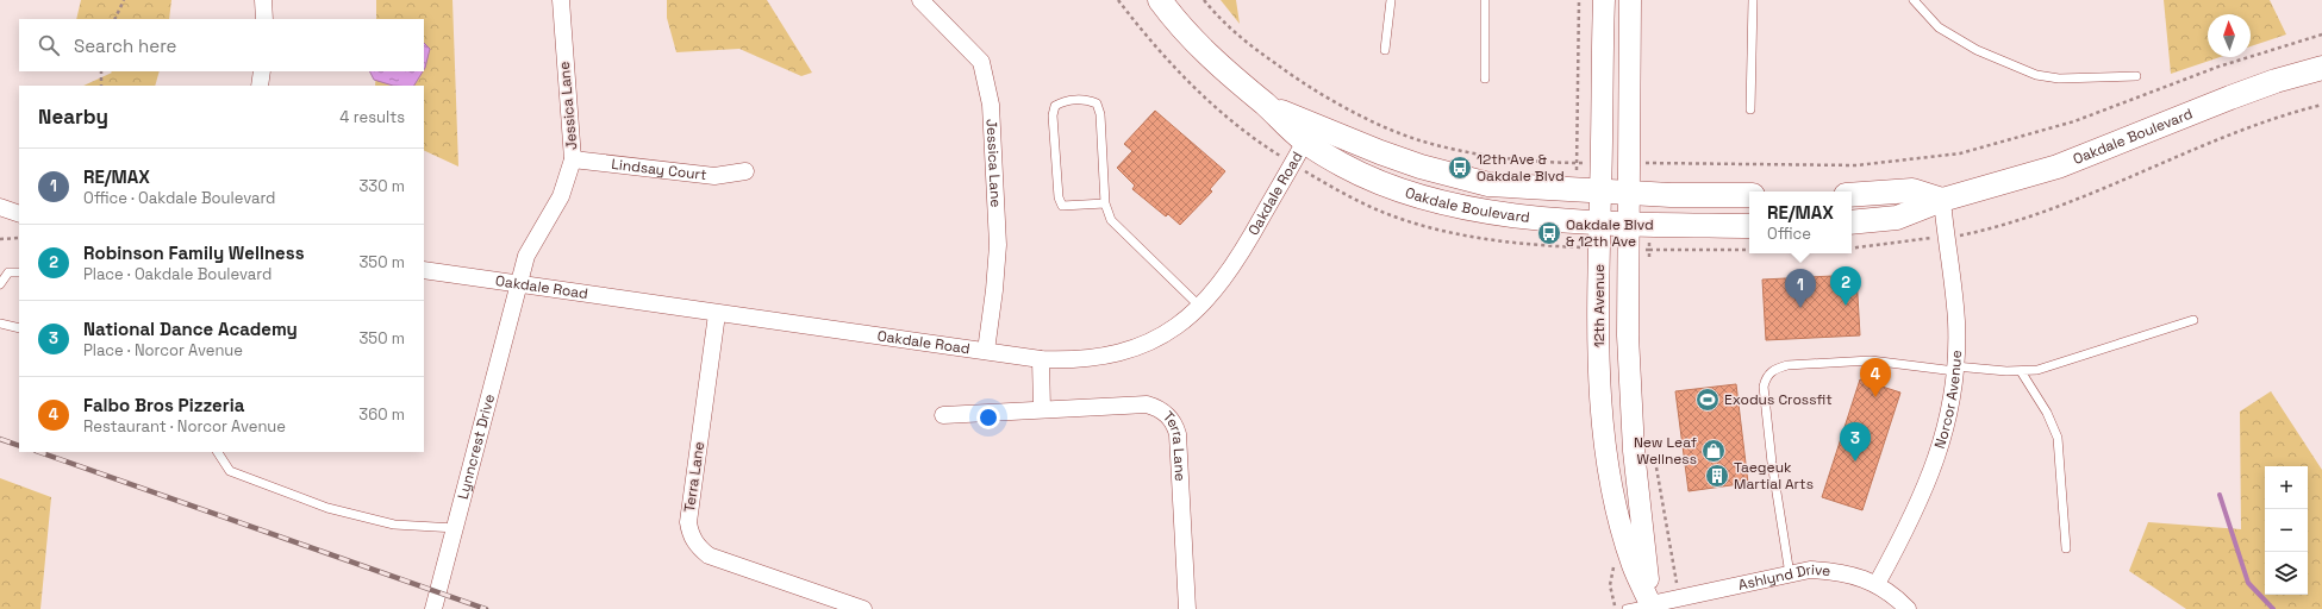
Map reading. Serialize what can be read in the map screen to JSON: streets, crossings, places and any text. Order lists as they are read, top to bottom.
{
  "streets": {
    "main road": ["Oakdale Boulevard"],
    "street": [
      "Jessica Lane",
      "Lindsay Court",
      "Oakdale Road",
      "12th Avenue",
      "Norcor Avenue",
      "Lynncrest Drive",
      "Terra Lane",
      "Ashlynd Drive"
    ]
  },
  "crossings": [
    ["Jessica Lane", "Lindsay Court"],
    ["Jessica Lane", "Oakdale Road"],
    ["Jessica Lane", "Lynncrest Drive"],
    ["Oakdale Boulevard", "Oakdale Road"],
    ["Oakdale Boulevard", "12th Avenue"],
    ["Oakdale Boulevard", "Norcor Avenue"],
    ["Oakdale Road", "Lynncrest Drive"],
    ["Oakdale Road", "Terra Lane"],
    ["12th Avenue", "Ashlynd Drive"],
    ["Norcor Avenue", "Ashlynd Drive"]
  ],
  "places": {
    "bus stop": ["12th Ave & Oakdale Blvd", "Oakdale Blvd & 12th Ave"],
    "sports": ["Exodus Crossfit"],
    "shop": ["New Leaf Wellness"],
    "building": ["Taegeuk Martial Arts"]
  },
  "north": "top",
  "page": {
    "search": "Search here",
    "heading": ["Nearby", "4 results"],
    "list": [
      {
        "mark": "1",
        "name": "RE/MAX",
        "note": "Office · Oakdale Boulevard",
        "value": "330 m"
      },
      {
        "mark": "2",
        "name": "Robinson Family Wellness",
        "note": "Place · Oakdale Boulevard",
        "value": "350 m"
      },
      {
        "mark": "3",
        "name": "National Dance Academy",
        "note": "Place · Norcor Avenue",
        "value": "350 m"
      },
      {
        "mark": "4",
        "name": "Falbo Bros Pizzeria",
        "note": "Restaurant · Norcor Avenue",
        "value": "360 m"
      }
    ],
    "popup": ["RE/MAX", "Office"],
    "pins": [
      "2",
      "1",
      "4",
      "3"
    ],
    "map_buttons": ["+", "−"]
  }
}
